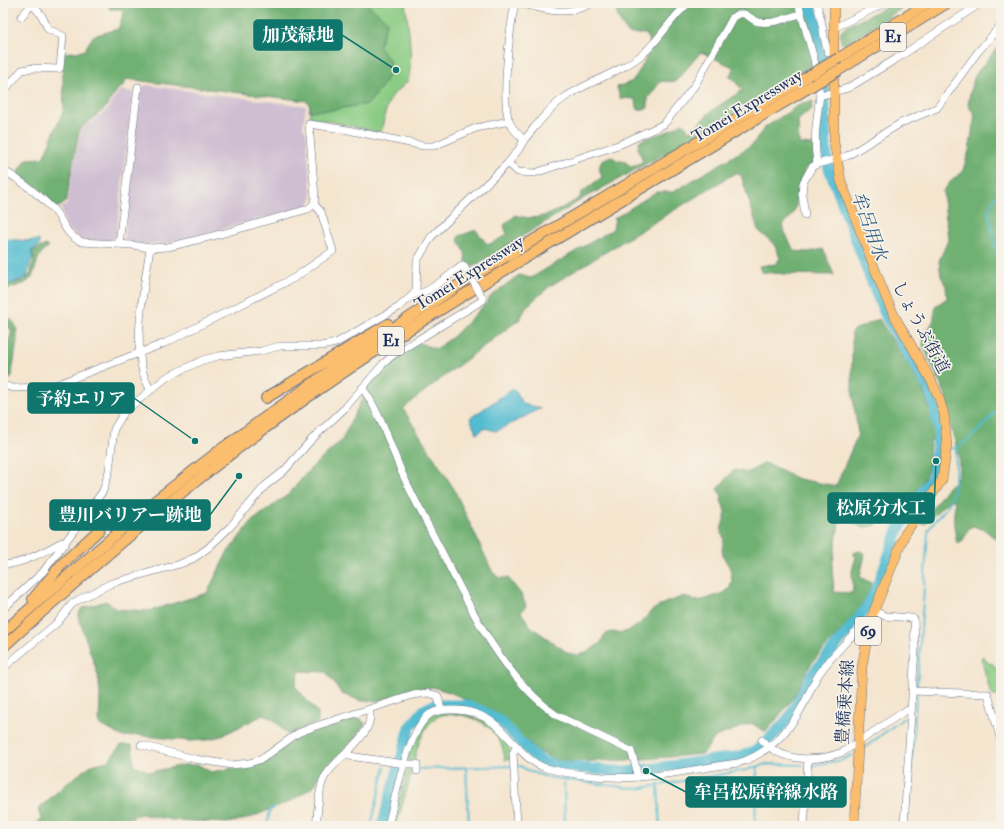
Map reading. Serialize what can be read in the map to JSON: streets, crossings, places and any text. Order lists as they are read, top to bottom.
{
  "streets": {
    "highway": ["E1", "Tomei Expressway"],
    "main road": ["しょうぶ街道", "69", "豊橋乗本線"]
  },
  "crossings": [
    ["Tomei Expressway", "しょうぶ街道"],
    ["しょうぶ街道", "豊橋乗本線"]
  ],
  "water": ["牟呂用水"],
  "places": [
    "加茂緑地",
    "予約エリア",
    "松原分水工",
    "豊川バリアー跡地",
    "牟呂松原幹線水路"
  ]
}
